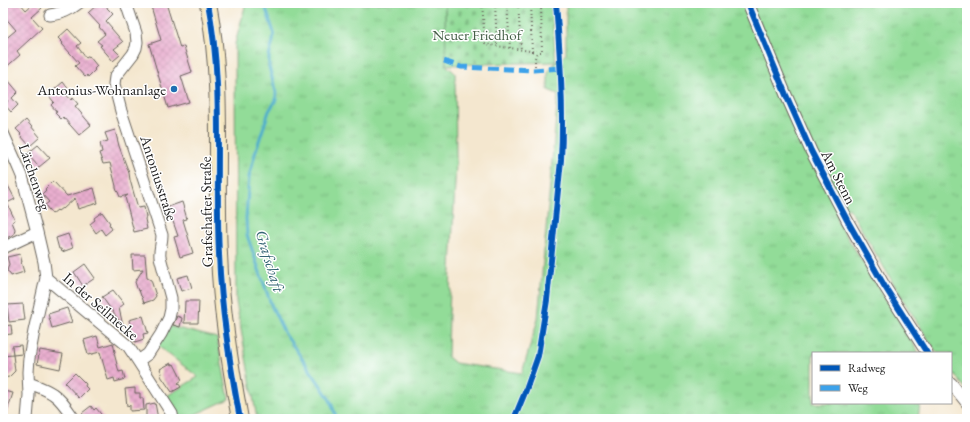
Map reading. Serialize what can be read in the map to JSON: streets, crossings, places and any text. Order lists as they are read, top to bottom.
{
  "streets": {
    "street": [
      "Lärchenweg",
      "Am Stenn",
      "Antoniusstraße",
      "Grafschafter Straße",
      "In der Seilmecke"
    ]
  },
  "crossings": [
    ["Lärchenweg", "In der Seilmecke"],
    ["Antoniusstraße", "In der Seilmecke"]
  ],
  "water": ["Grafschaft"],
  "parks": ["Neuer Friedhof"],
  "places": ["Antonius-Wohnanlage"],
  "legend": ["Radweg", "Weg"]
}
